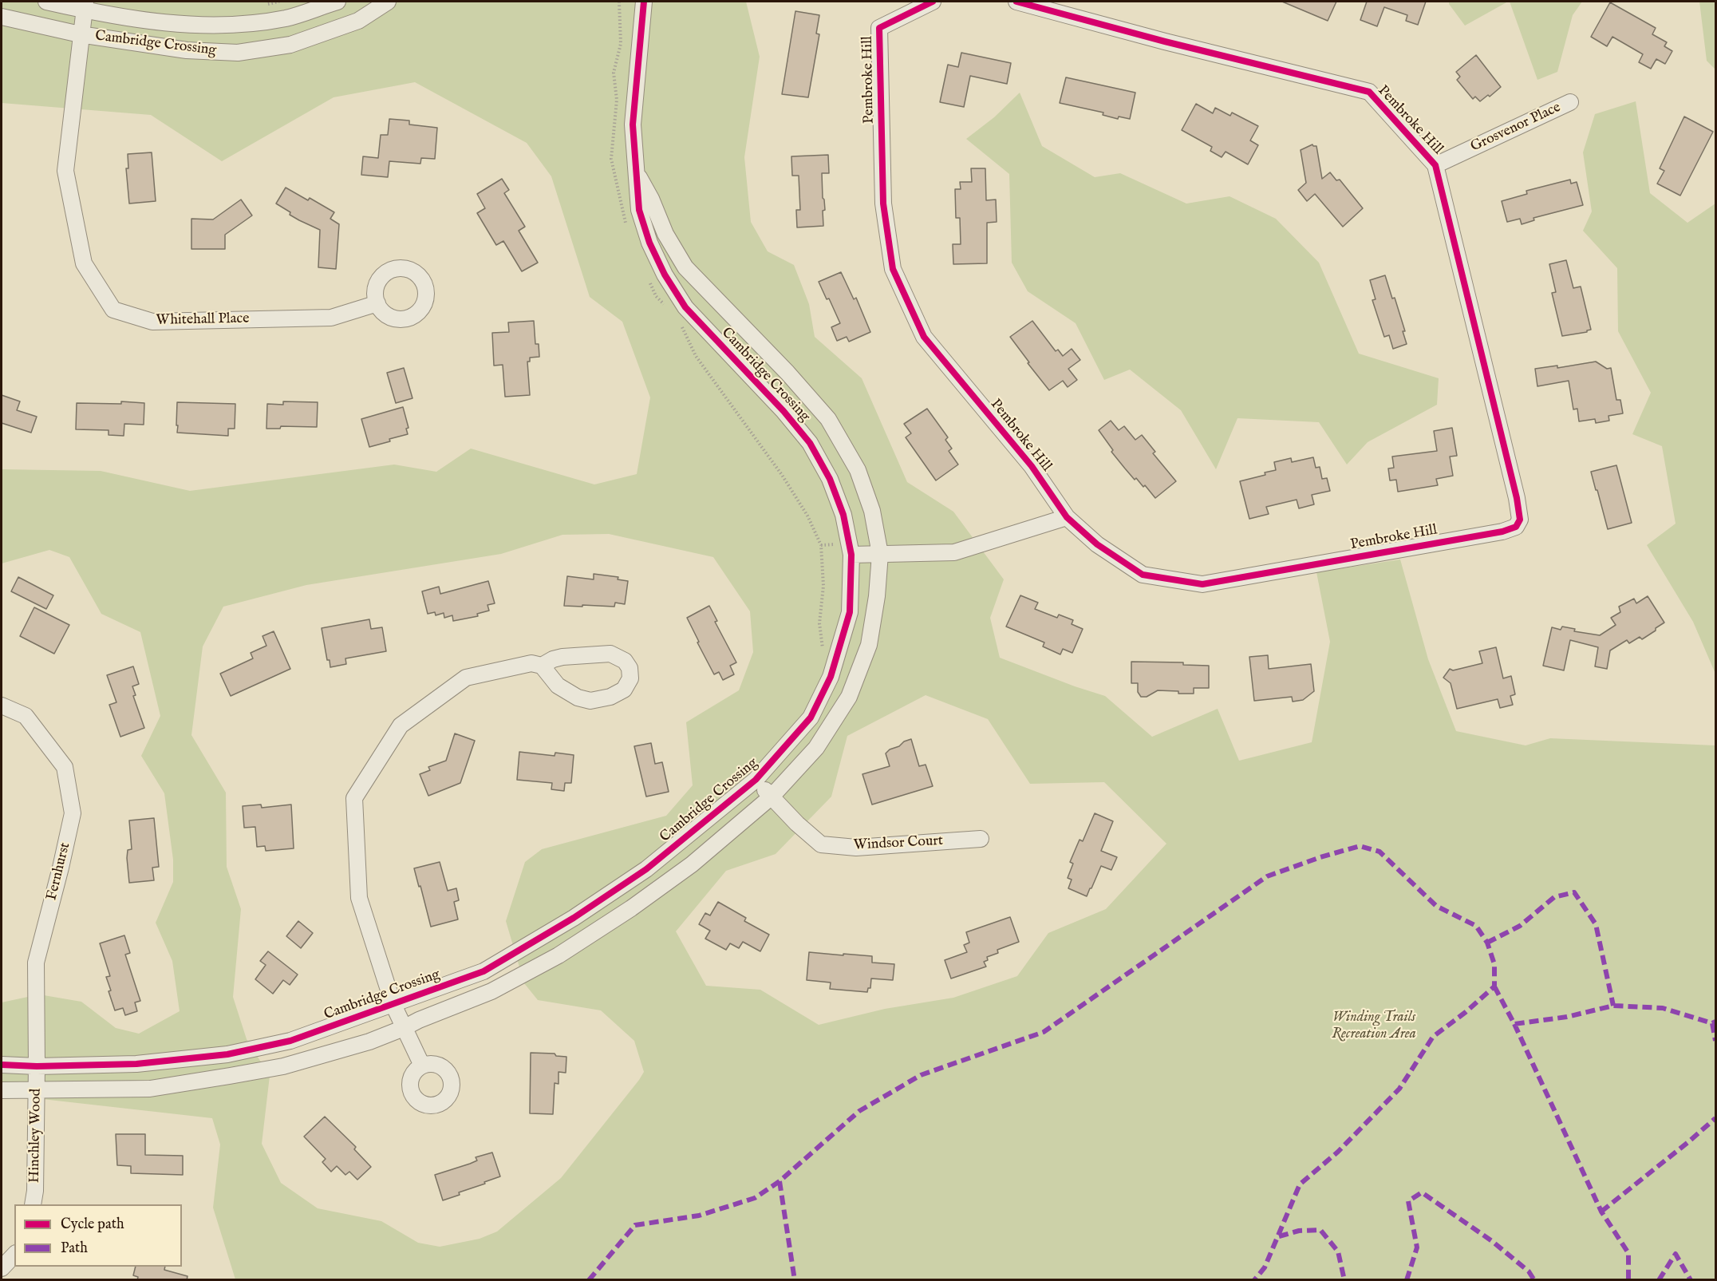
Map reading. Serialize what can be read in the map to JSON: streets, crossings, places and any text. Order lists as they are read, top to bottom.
{
  "streets": {
    "street": [
      "Cambridge Crossing",
      "Pembroke Hill",
      "Grosvenor Place",
      "Whitehall Place",
      "Windsor Court",
      "Fernhurst",
      "Hinchley Wood"
    ]
  },
  "crossings": [
    ["Cambridge Crossing", "Whitehall Place"],
    ["Cambridge Crossing", "Windsor Court"],
    ["Cambridge Crossing", "Fernhurst"],
    ["Cambridge Crossing", "Hinchley Wood"],
    ["Pembroke Hill", "Grosvenor Place"],
    ["Fernhurst", "Hinchley Wood"]
  ],
  "parks": ["Winding Trails Recreation Area"],
  "legend": ["Cycle path", "Path"]
}
